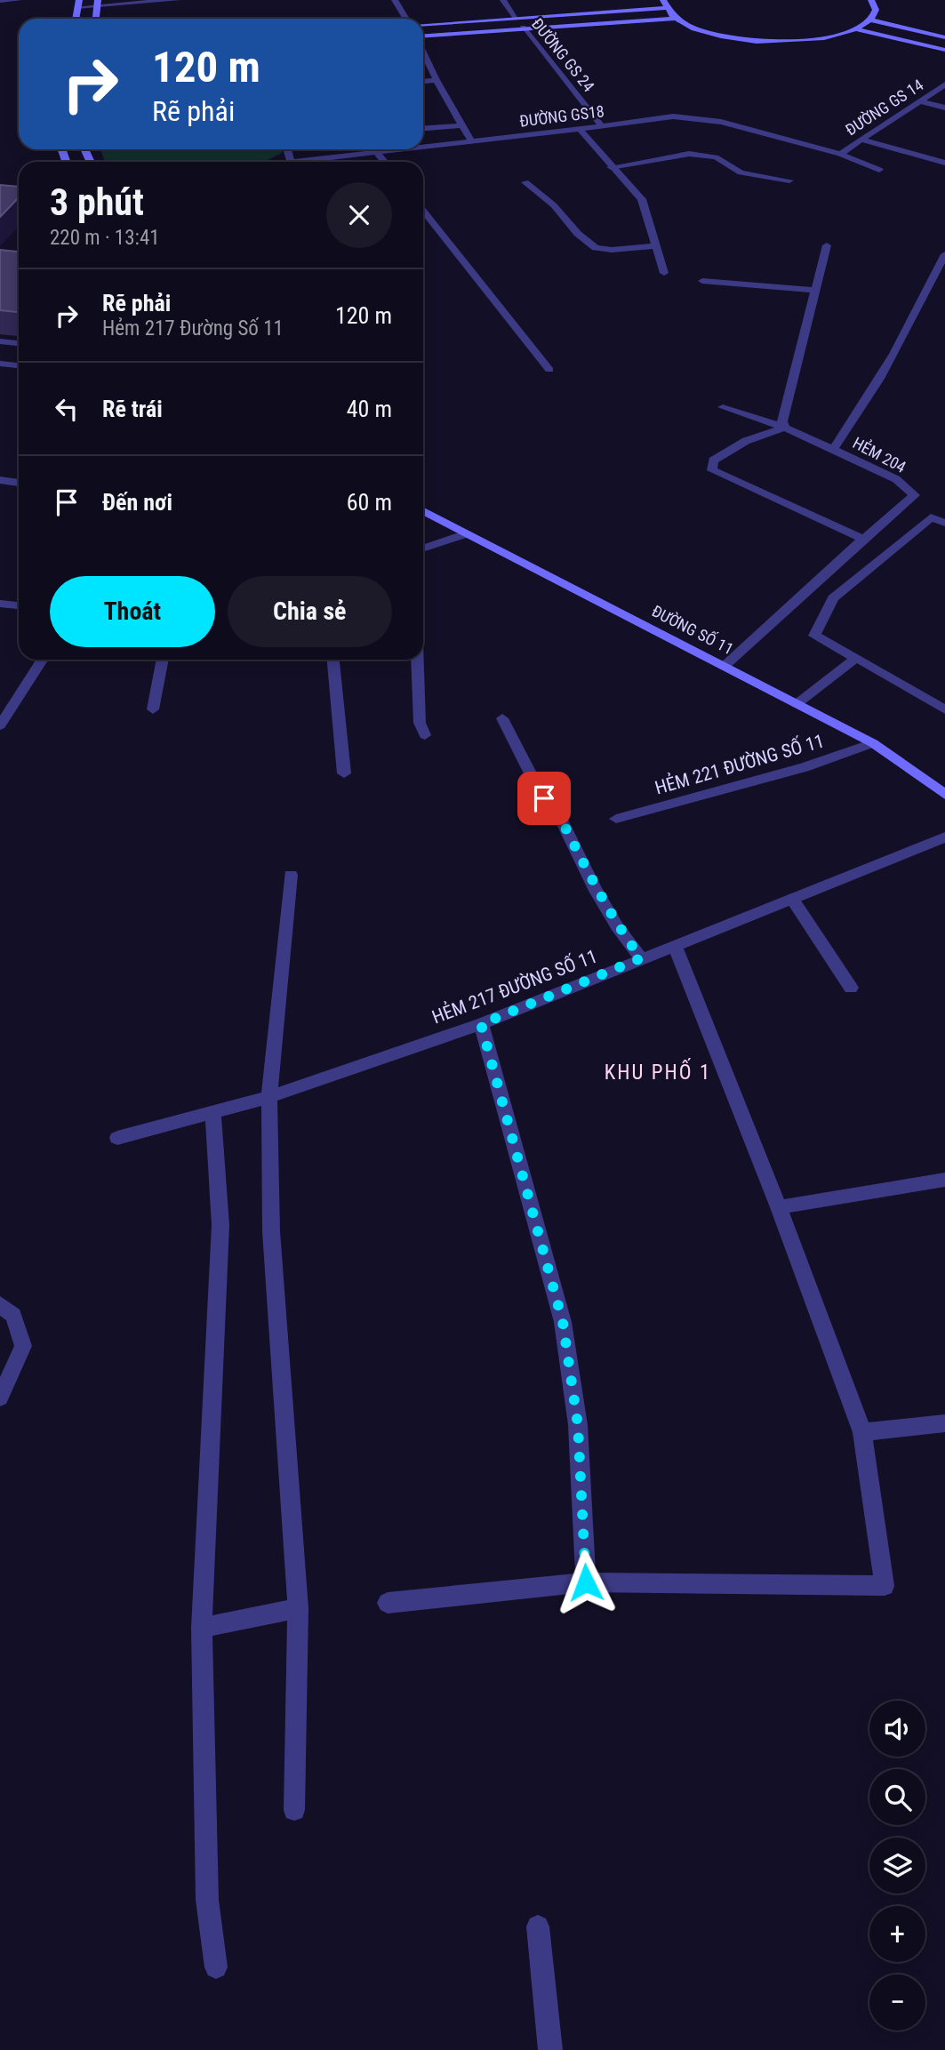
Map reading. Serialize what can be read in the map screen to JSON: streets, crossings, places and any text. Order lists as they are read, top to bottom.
{
  "streets": {
    "street": [
      "ĐƯỜNG GS 24",
      "ĐƯỜNG GS 14",
      "ĐƯỜNG GS18",
      "HẺM 204",
      "ĐƯỜNG SỐ 11",
      "HẺM 221 ĐƯỜNG SỐ 11",
      "HẺM 217 ĐƯỜNG SỐ 11"
    ]
  },
  "crossings": [
    ["ĐƯỜNG GS 24", "ĐƯỜNG GS18"],
    ["ĐƯỜNG GS 14", "ĐƯỜNG GS18"],
    ["HẺM 204", "ĐƯỜNG SỐ 11"],
    ["ĐƯỜNG SỐ 11", "HẺM 221 ĐƯỜNG SỐ 11"]
  ],
  "districts": ["KHU PHỐ 1"],
  "page": {
    "turn": ["120 m", "Rẽ phải"],
    "heading": ["3 phút", "220 m · 13:41"],
    "list": [
      {
        "name": "Rẽ phải",
        "note": "Hẻm 217 Đường Số 11",
        "value": "120 m"
      },
      {
        "name": "Rẽ trái",
        "value": "40 m"
      },
      {
        "name": "Đến nơi",
        "value": "60 m"
      }
    ],
    "buttons": ["Thoát", "Chia sẻ"],
    "map_buttons": ["+", "−"]
  }
}
